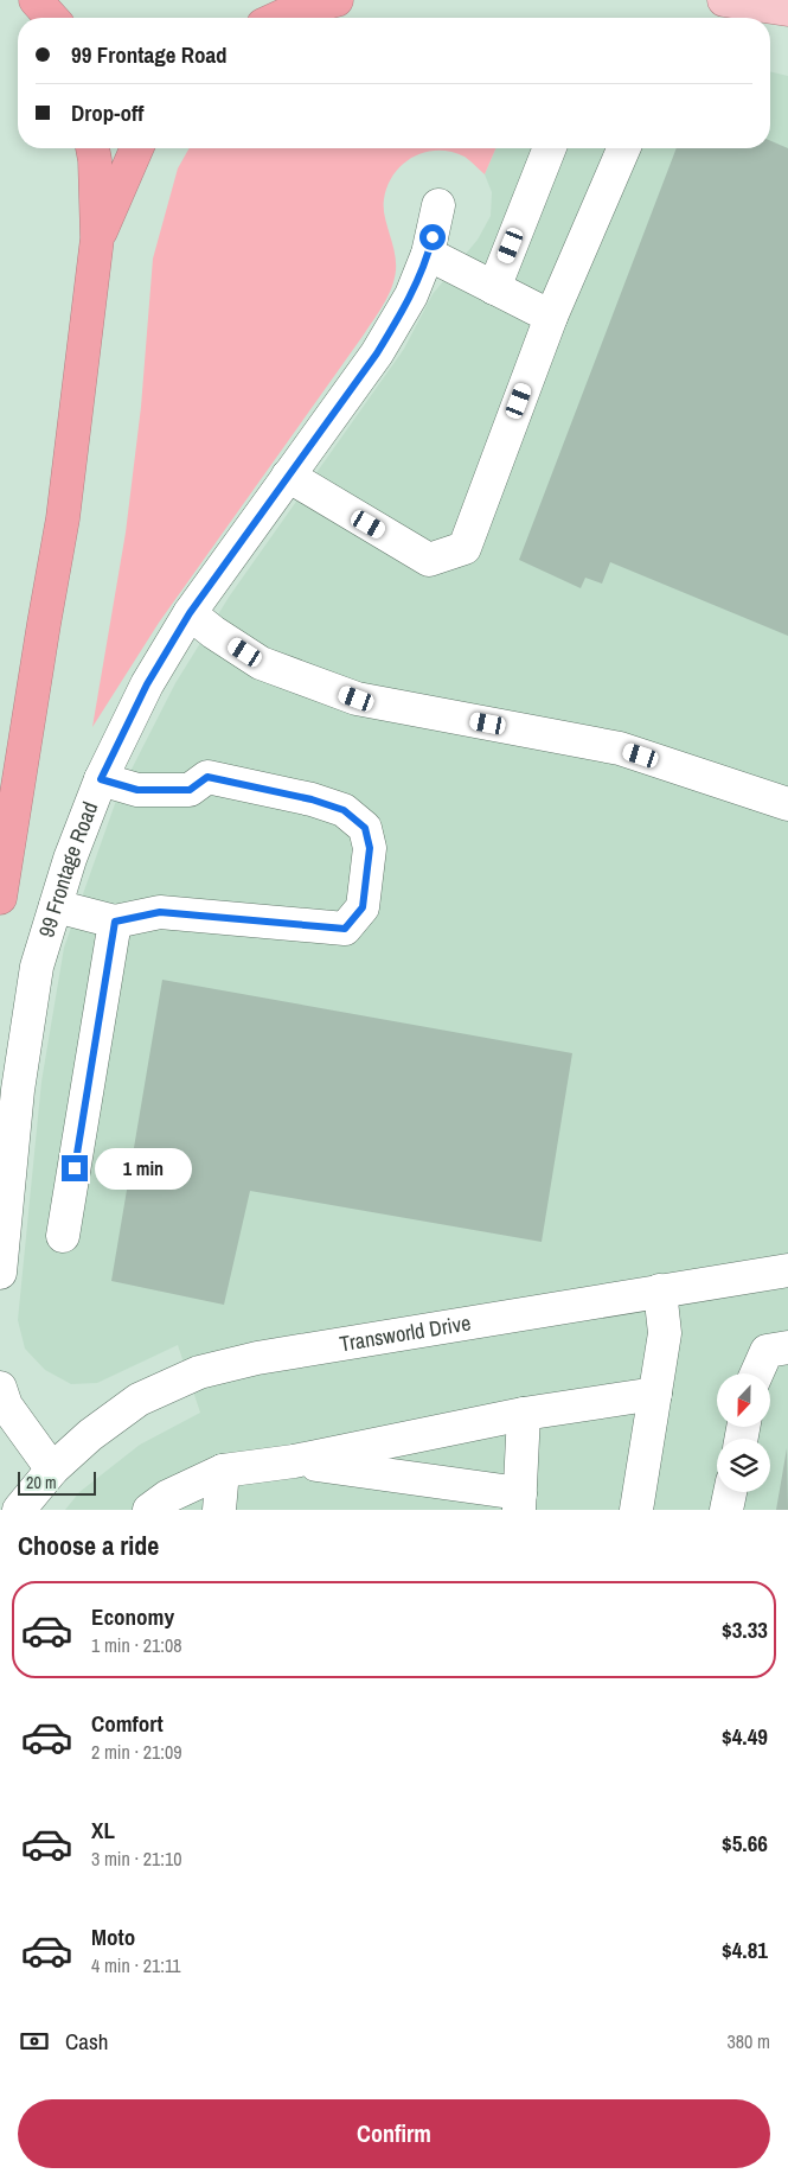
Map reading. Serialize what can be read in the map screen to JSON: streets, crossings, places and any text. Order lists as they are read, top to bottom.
{
  "streets": {
    "street": ["99 Frontage Road", "Transworld Drive"]
  },
  "scale_bar": "20 m",
  "north": "bottom",
  "page": {
    "banner": ["99 Frontage Road", "Drop-off"],
    "bubble": "1 min",
    "scale": "20 m",
    "heading": "Choose a ride",
    "list": [
      {
        "name": "Economy",
        "note": "1 min · 21:08",
        "value": "$3.33"
      },
      {
        "name": "Comfort",
        "note": "2 min · 21:09",
        "value": "$4.49"
      },
      {
        "name": "XL",
        "note": "3 min · 21:10",
        "value": "$5.66"
      },
      {
        "name": "Moto",
        "note": "4 min · 21:11",
        "value": "$4.81"
      }
    ],
    "pay": ["Cash", "380 m"],
    "buttons": "Confirm"
  }
}
